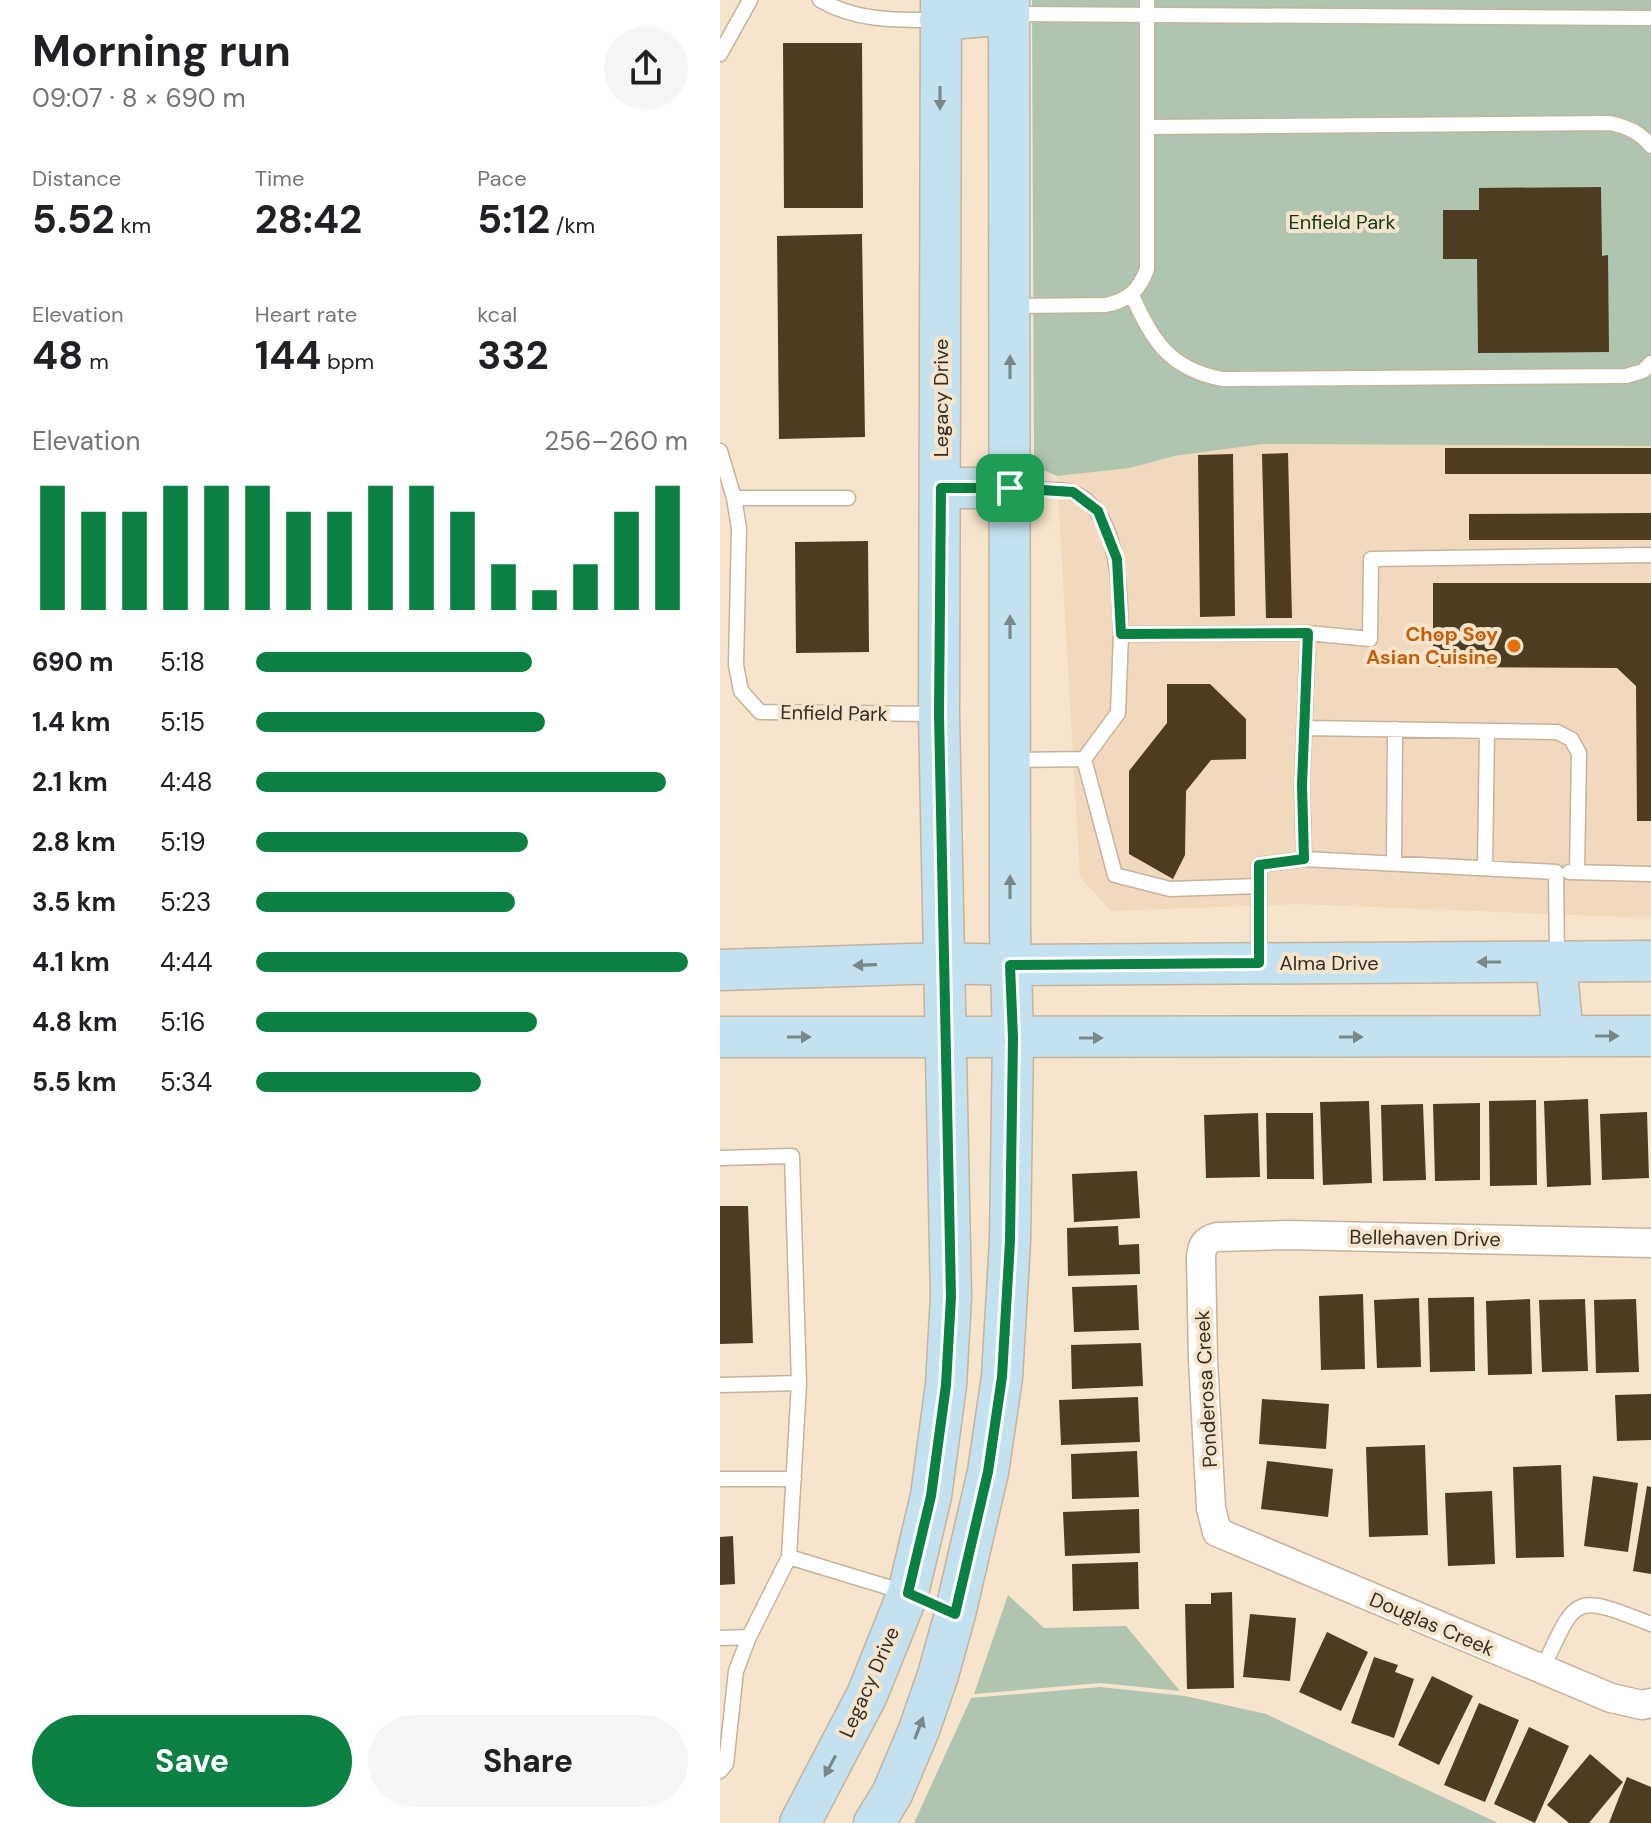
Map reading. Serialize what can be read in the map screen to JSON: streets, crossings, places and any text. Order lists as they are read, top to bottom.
{
  "streets": {
    "main road": ["Legacy Drive", "Alma Drive"],
    "street": ["Bellehaven Drive", "Ponderosa Creek", "Douglas Creek"],
    "lane": ["Enfield Park"]
  },
  "crossings": [
    ["Legacy Drive", "Enfield Park"],
    ["Legacy Drive", "Alma Drive"],
    ["Bellehaven Drive", "Ponderosa Creek"],
    ["Ponderosa Creek", "Douglas Creek"]
  ],
  "parks": ["Enfield Park"],
  "places": ["Chop Soy Asian Cuisine"],
  "page": {
    "heading": ["Morning run", "09:07 · 8 × 690 m"],
    "stats": [
      ["Distance", "5.52 km"],
      ["Time", "28:42"],
      ["Pace", "5:12 /km"],
      ["Elevation", "48 m"],
      ["Heart rate", "144 bpm"],
      ["kcal", "332"]
    ],
    "chart": ["Elevation", "256–260 m"],
    "list": [
      {
        "name": "690 m",
        "note": "5:18"
      },
      {
        "name": "1.4 km",
        "note": "5:15"
      },
      {
        "name": "2.1 km",
        "note": "4:48"
      },
      {
        "name": "2.8 km",
        "note": "5:19"
      },
      {
        "name": "3.5 km",
        "note": "5:23"
      },
      {
        "name": "4.1 km",
        "note": "4:44"
      },
      {
        "name": "4.8 km",
        "note": "5:16"
      },
      {
        "name": "5.5 km",
        "note": "5:34"
      }
    ],
    "buttons": ["Save", "Share"]
  }
}
